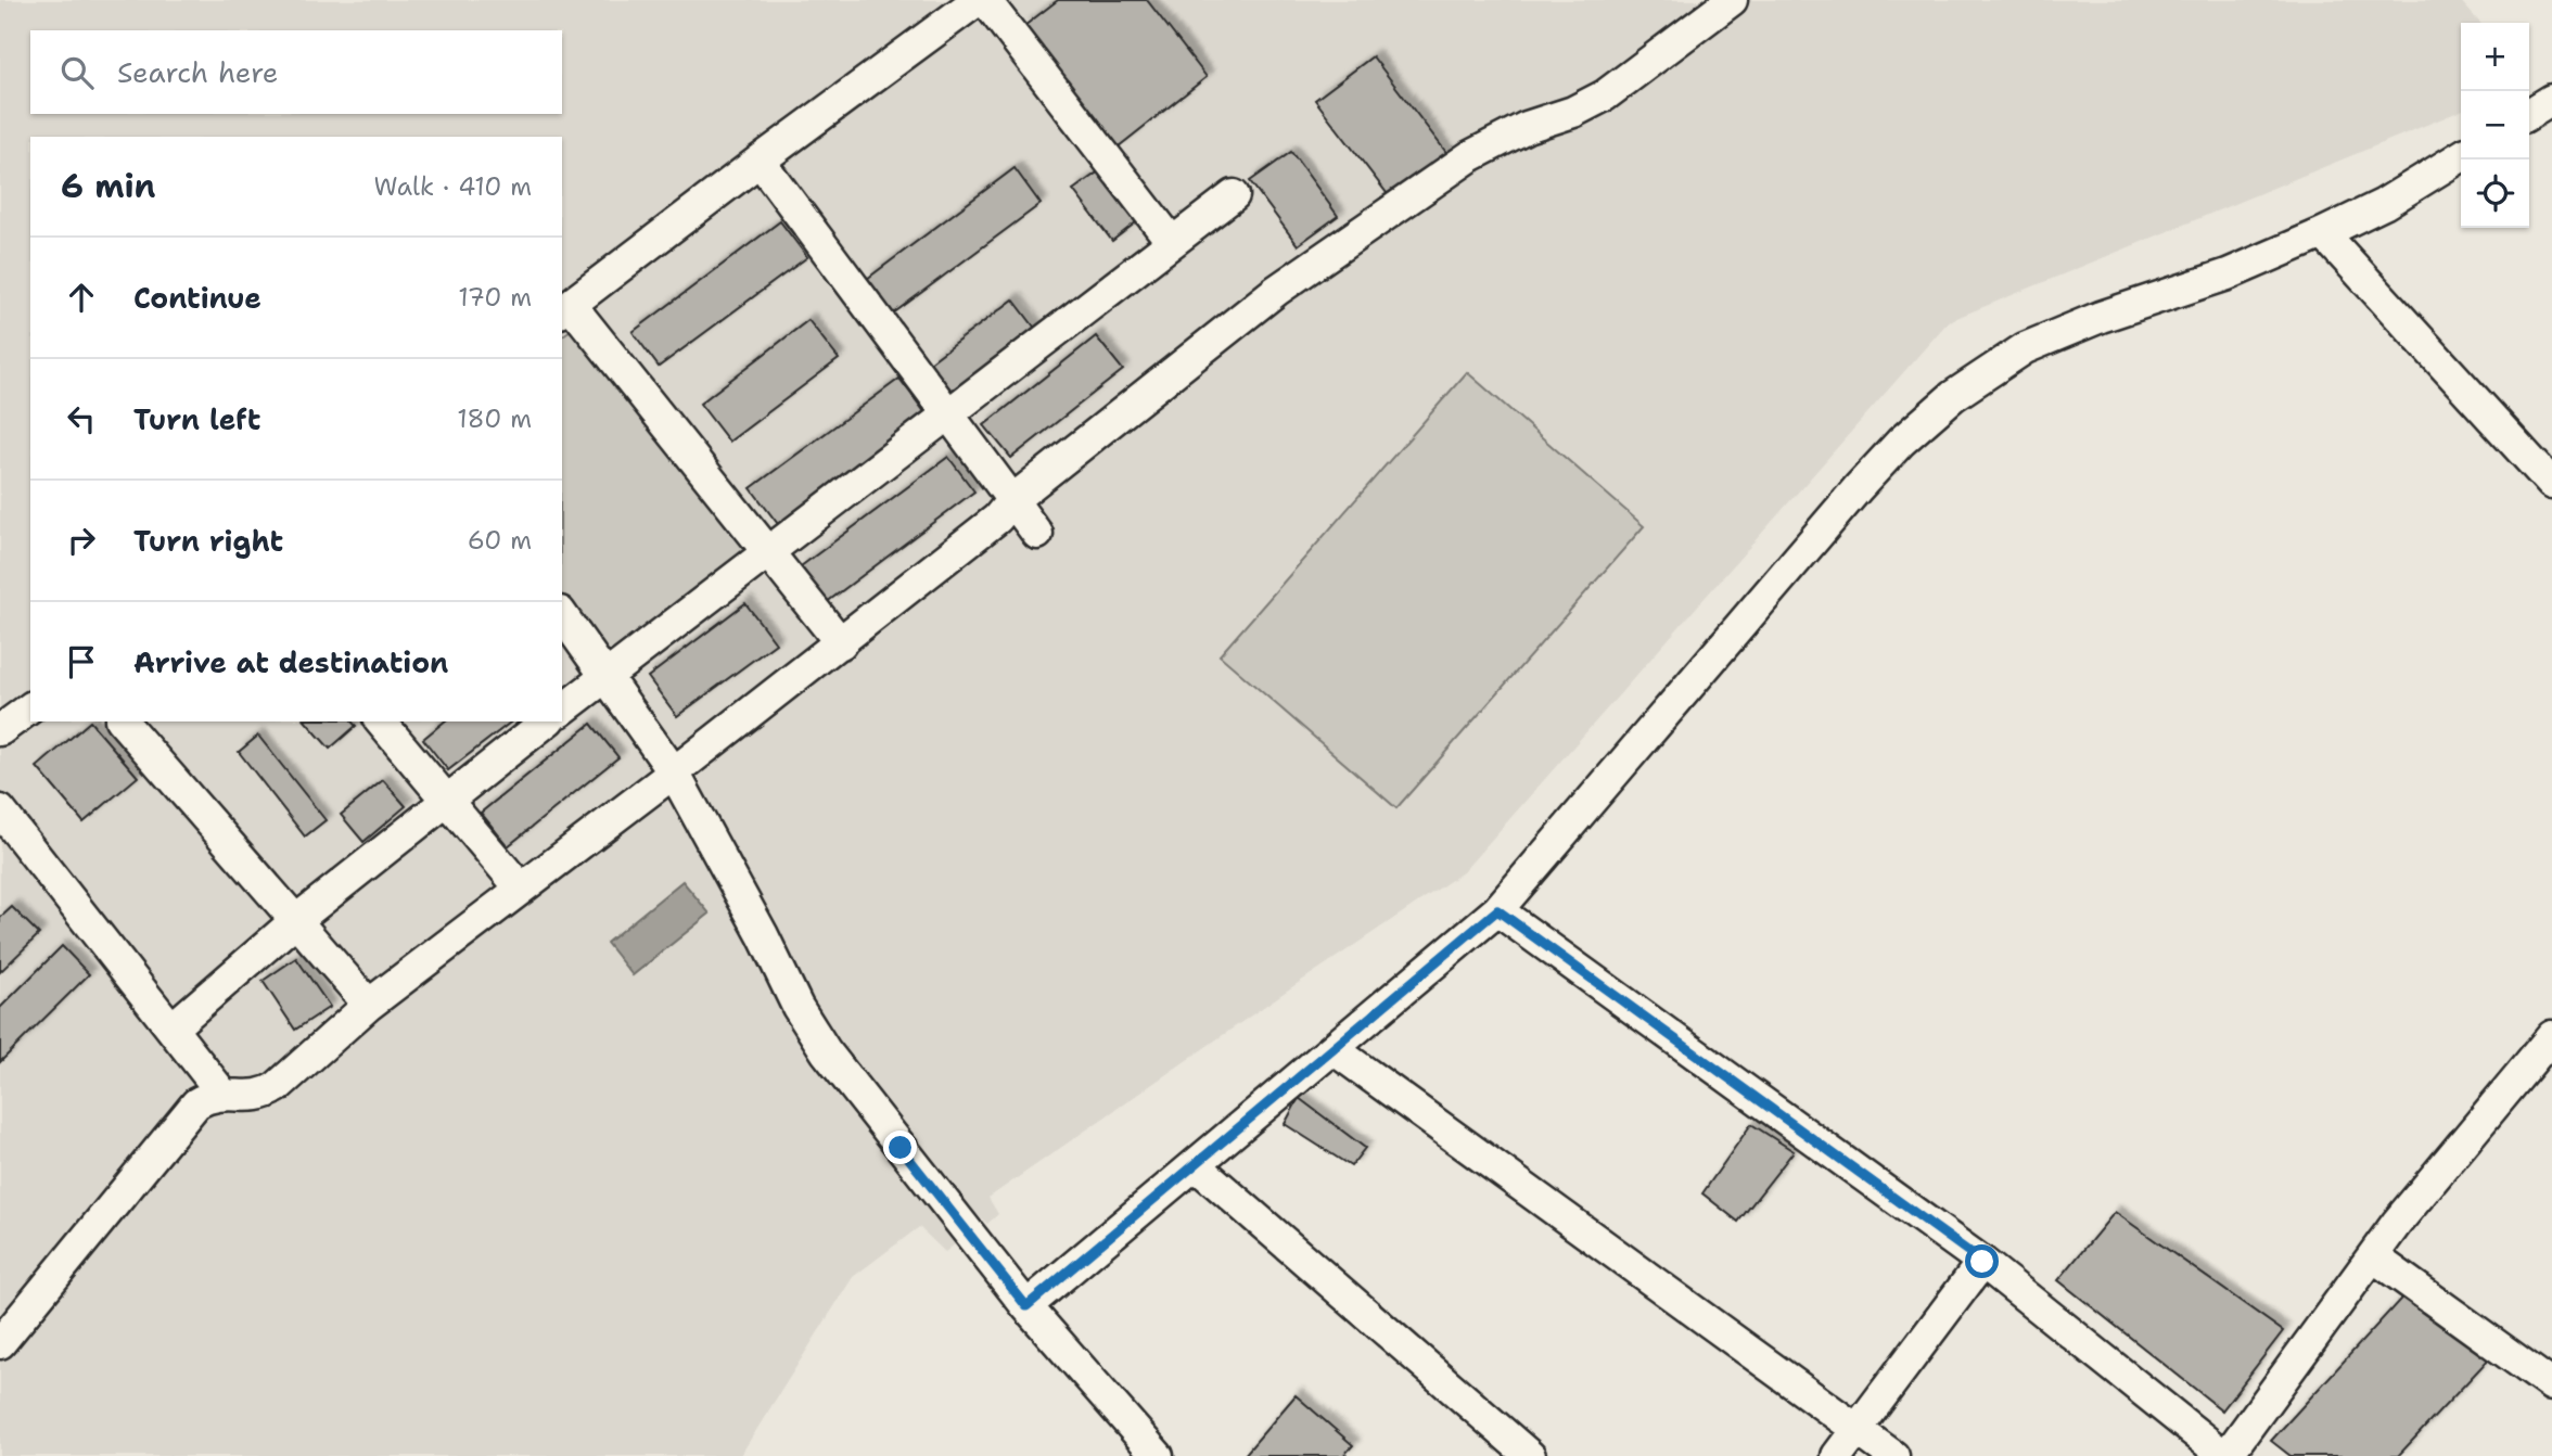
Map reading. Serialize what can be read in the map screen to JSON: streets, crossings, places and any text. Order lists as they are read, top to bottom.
{
  "page": {
    "map_buttons": ["+", "−"],
    "search": "Search here",
    "heading": ["6 min", "Walk · 410 m"],
    "list": [
      ["Continue", "170 m"],
      ["Turn left", "180 m"],
      ["Turn right", "60 m"],
      "Arrive at destination"
    ]
  }
}
